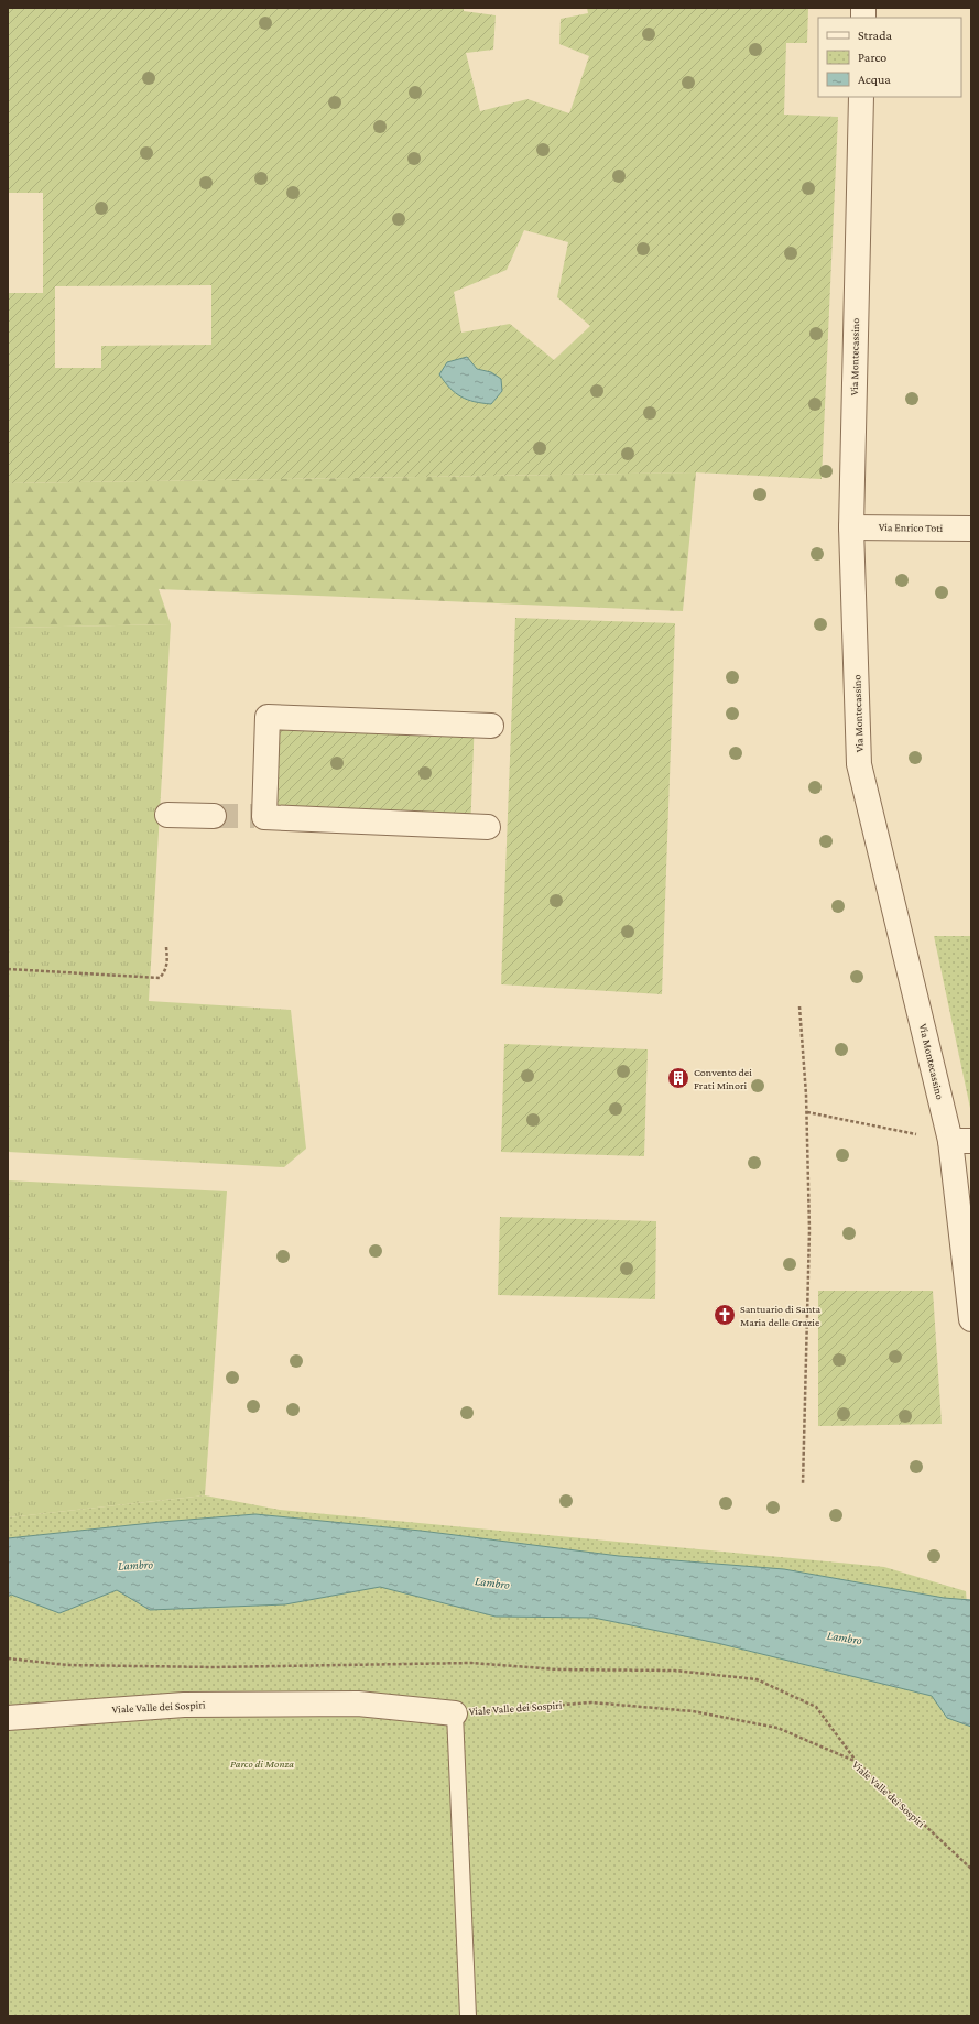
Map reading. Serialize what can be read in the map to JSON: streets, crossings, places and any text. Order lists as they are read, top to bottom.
{
  "streets": {
    "street": ["Via Montecassino", "Via Enrico Toti", "Viale Valle dei Sospiri"]
  },
  "crossings": [
    ["Via Montecassino", "Via Enrico Toti"]
  ],
  "water": ["Lambro"],
  "parks": ["Parco di Monza"],
  "places": {
    "building": ["Convento dei Frati Minori"],
    "church": ["Santuario di Santa Maria delle Grazie"]
  },
  "legend": ["Strada", "Parco", "Acqua"]
}
